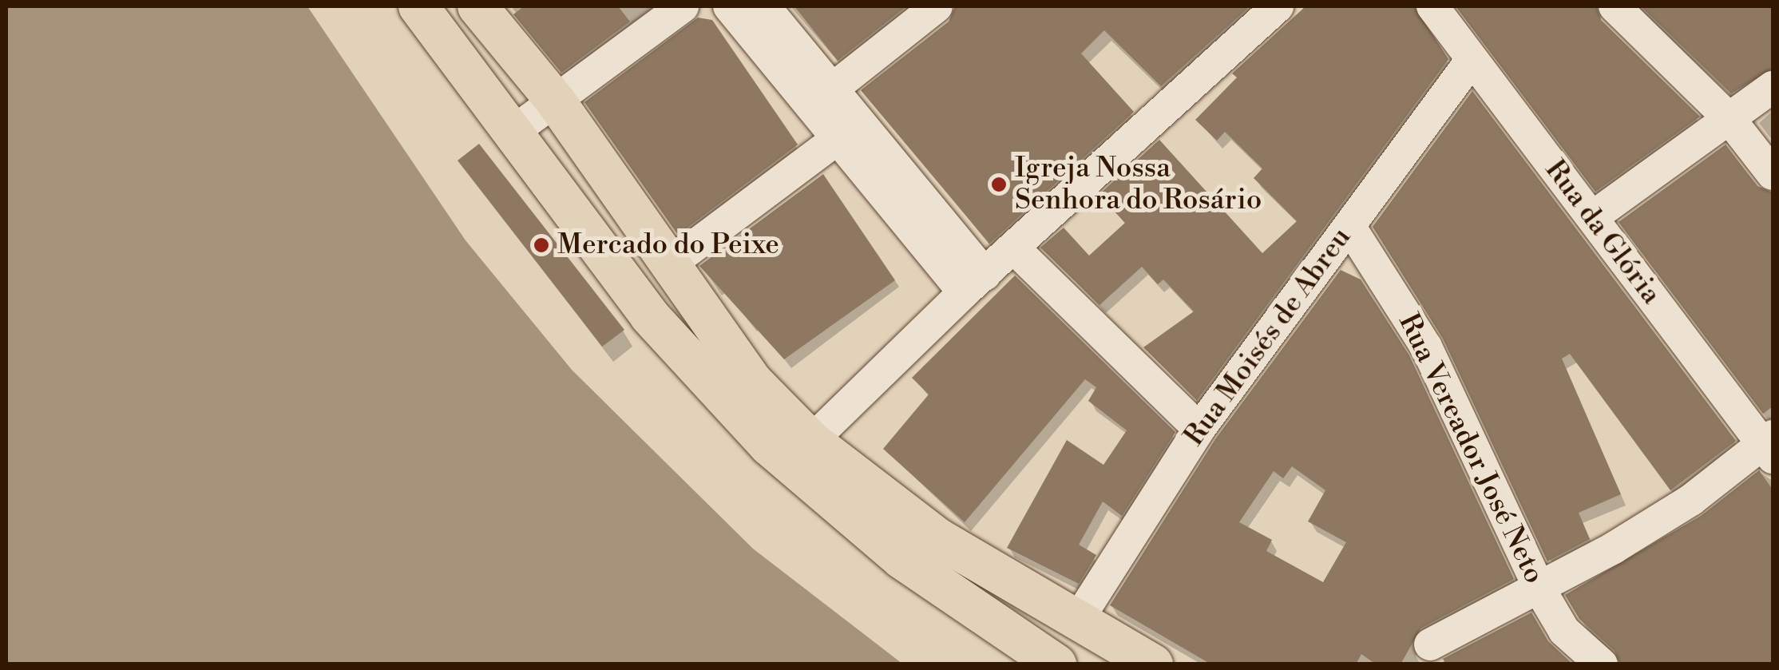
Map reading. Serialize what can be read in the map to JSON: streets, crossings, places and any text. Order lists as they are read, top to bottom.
{
  "streets": {
    "street": ["Rua da Glória", "Rua Moisés de Abreu", "Rua Vereador José Neto"]
  },
  "crossings": [
    ["Rua da Glória", "Rua Moisés de Abreu"],
    ["Rua Moisés de Abreu", "Rua Vereador José Neto"]
  ],
  "places": ["Igreja Nossa Senhora do Rosário", "Mercado do Peixe"]
}
